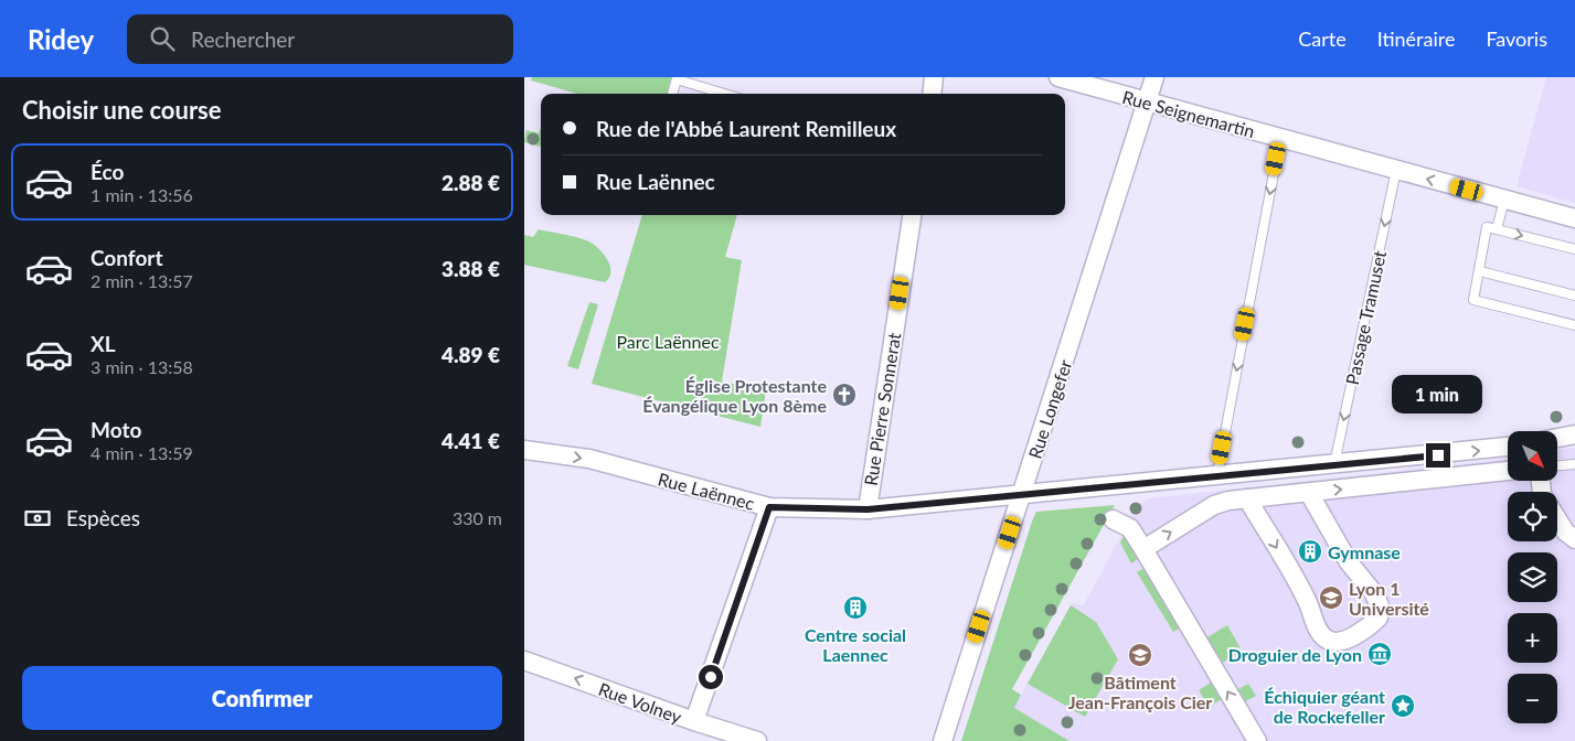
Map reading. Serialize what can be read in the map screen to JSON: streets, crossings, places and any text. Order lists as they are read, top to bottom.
{
  "streets": {
    "street": [
      "Rue Seignemartin",
      "Rue Pierre Sonnerat",
      "Rue Longefer",
      "Rue Laënnec",
      "Rue Volney"
    ],
    "lane": ["Passage Tramuset"]
  },
  "crossings": [
    ["Rue Seignemartin", "Passage Tramuset"],
    ["Rue Seignemartin", "Rue Longefer"],
    ["Passage Tramuset", "Rue Laënnec"],
    ["Rue Pierre Sonnerat", "Rue Laënnec"],
    ["Rue Longefer", "Rue Laënnec"]
  ],
  "one_way": ["Passage Tramuset", "Rue Volney"],
  "parks": ["Parc Laënnec"],
  "places": {
    "church": ["Église Protestante Évangélique Lyon 8ème"],
    "building": ["Gymnase", "Centre social Laennec"],
    "school or university": ["Lyon 1 Université", "Bâtiment Jean-François Cier"],
    "museum": ["Droguier de Lyon"],
    "place": ["Échiquier géant de Rockefeller"]
  },
  "north": "bottom right",
  "page": {
    "header": "Ridey",
    "search": "Rechercher",
    "nav": ["Carte", "Itinéraire", "Favoris"],
    "heading": "Choisir une course",
    "banner": ["Rue de l'Abbé Laurent Remilleux", "Rue Laënnec"],
    "list": [
      {
        "name": "Éco",
        "note": "1 min · 13:56",
        "value": "2.88 €"
      },
      {
        "name": "Confort",
        "note": "2 min · 13:57",
        "value": "3.88 €"
      },
      {
        "name": "XL",
        "note": "3 min · 13:58",
        "value": "4.89 €"
      },
      {
        "name": "Moto",
        "note": "4 min · 13:59",
        "value": "4.41 €"
      }
    ],
    "bubble": "1 min",
    "map_buttons": ["+", "−"],
    "pay": ["Espèces", "330 m"],
    "buttons": "Confirmer"
  }
}
